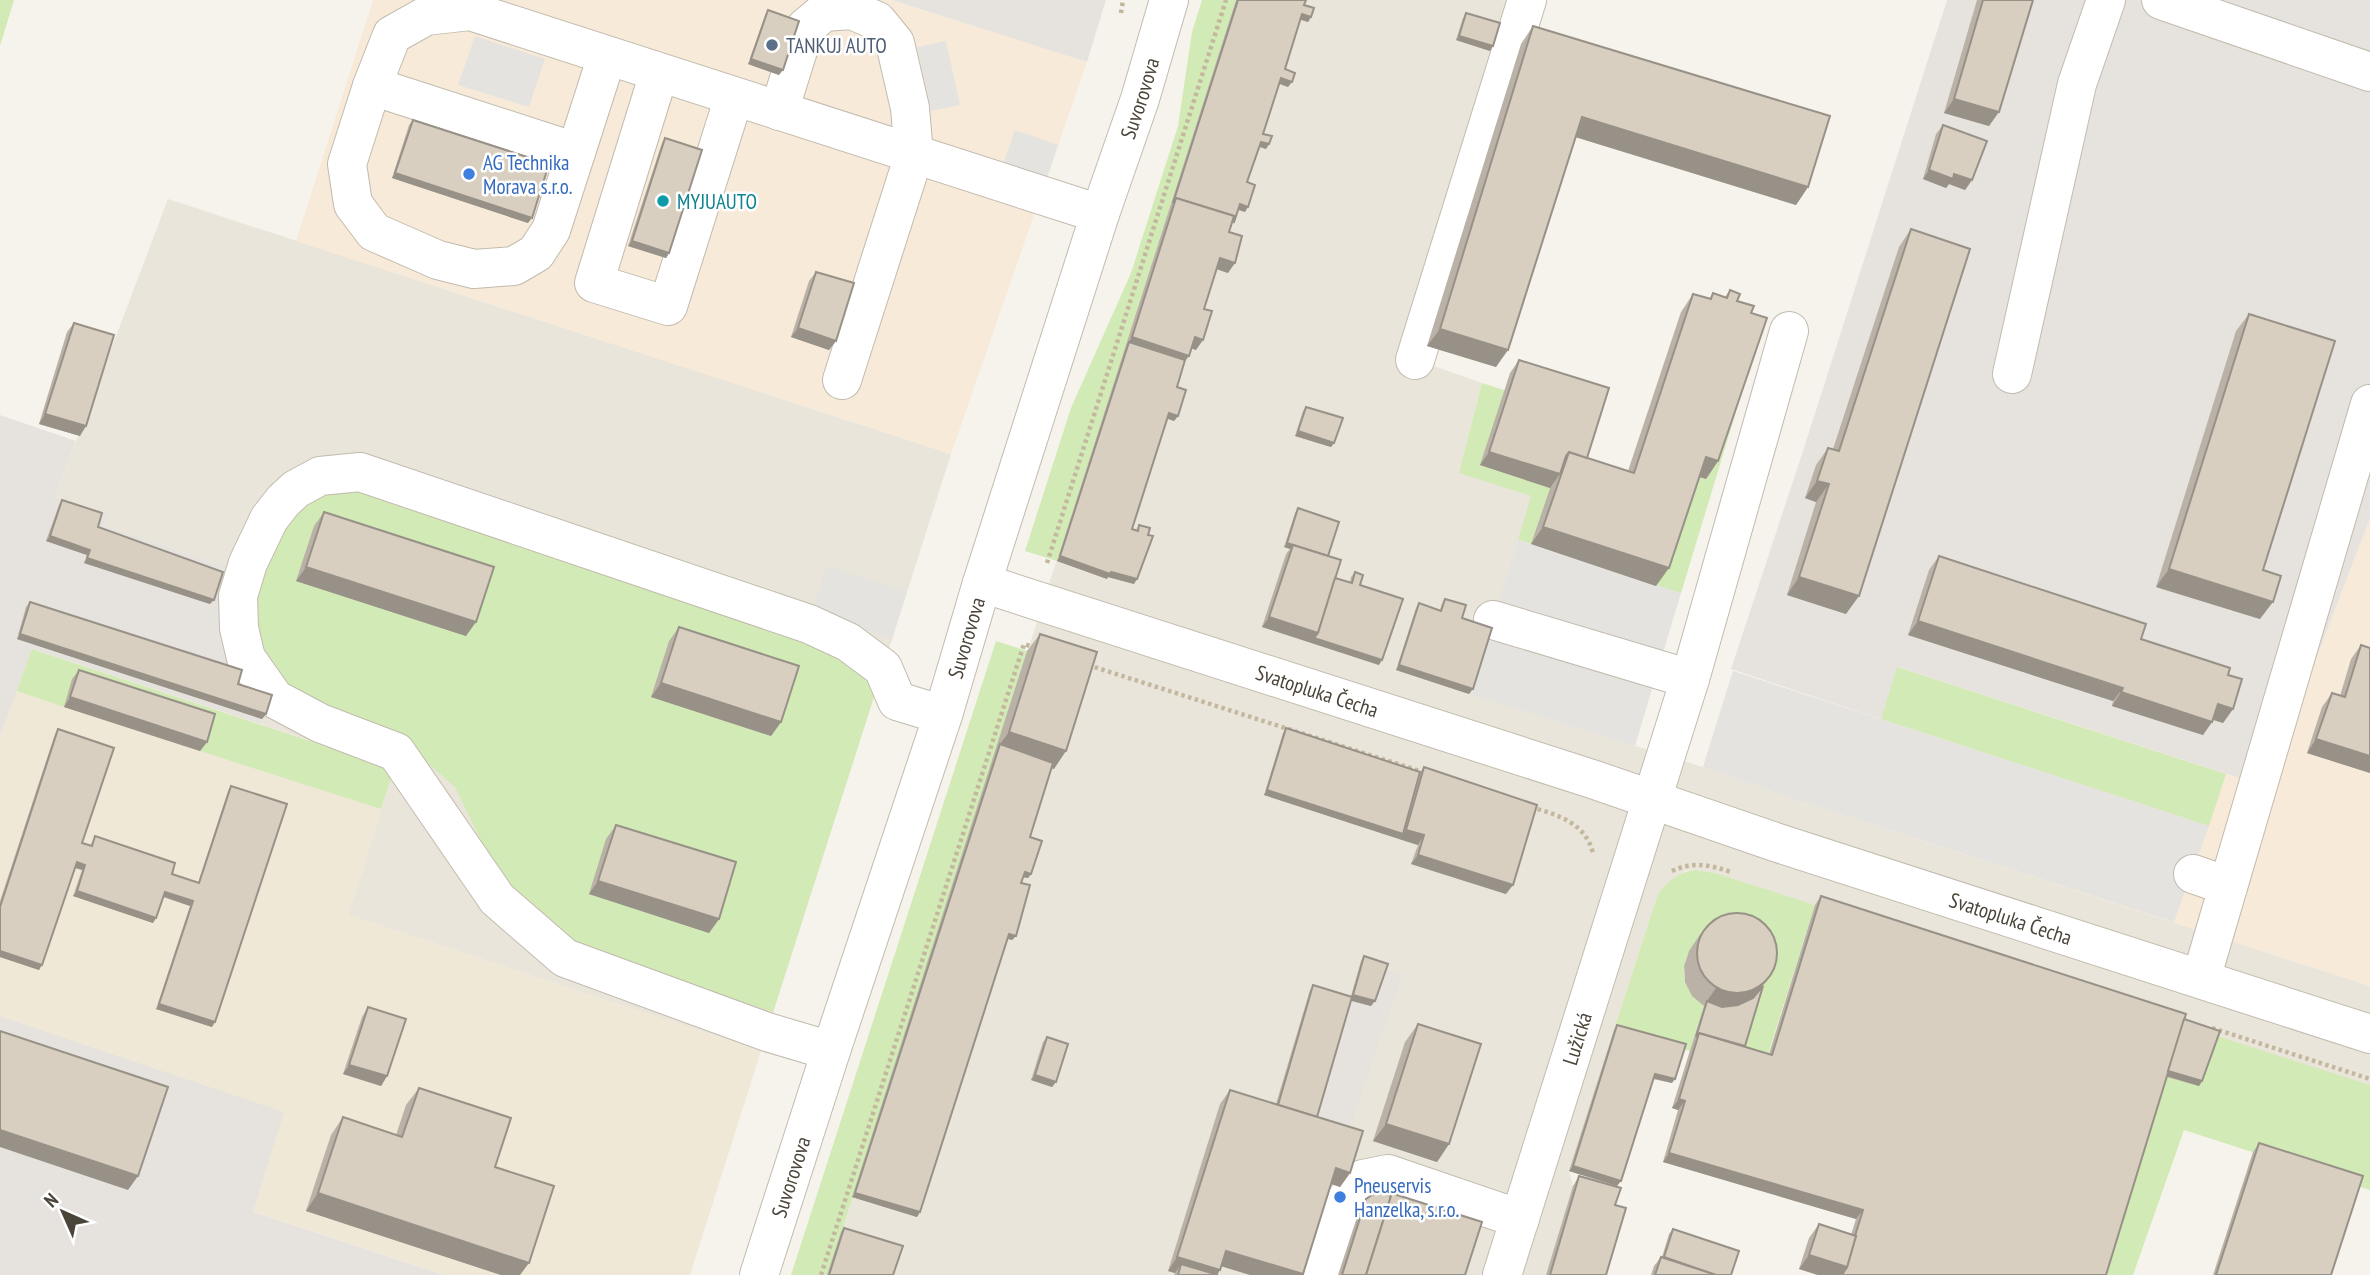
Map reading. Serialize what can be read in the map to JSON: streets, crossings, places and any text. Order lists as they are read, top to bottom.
{
  "streets": {
    "street": ["Suvorovova", "Svatopluka Čecha", "Lužická"]
  },
  "crossings": [
    ["Suvorovova", "Svatopluka Čecha"],
    ["Svatopluka Čecha", "Lužická"]
  ],
  "places": [
    "TANKUJ AUTO",
    "AG Technika Morava s.r.o.",
    "MYJUAUTO",
    "Pneuservis Hanzelka, s.r.o."
  ],
  "north": "top left"
}
